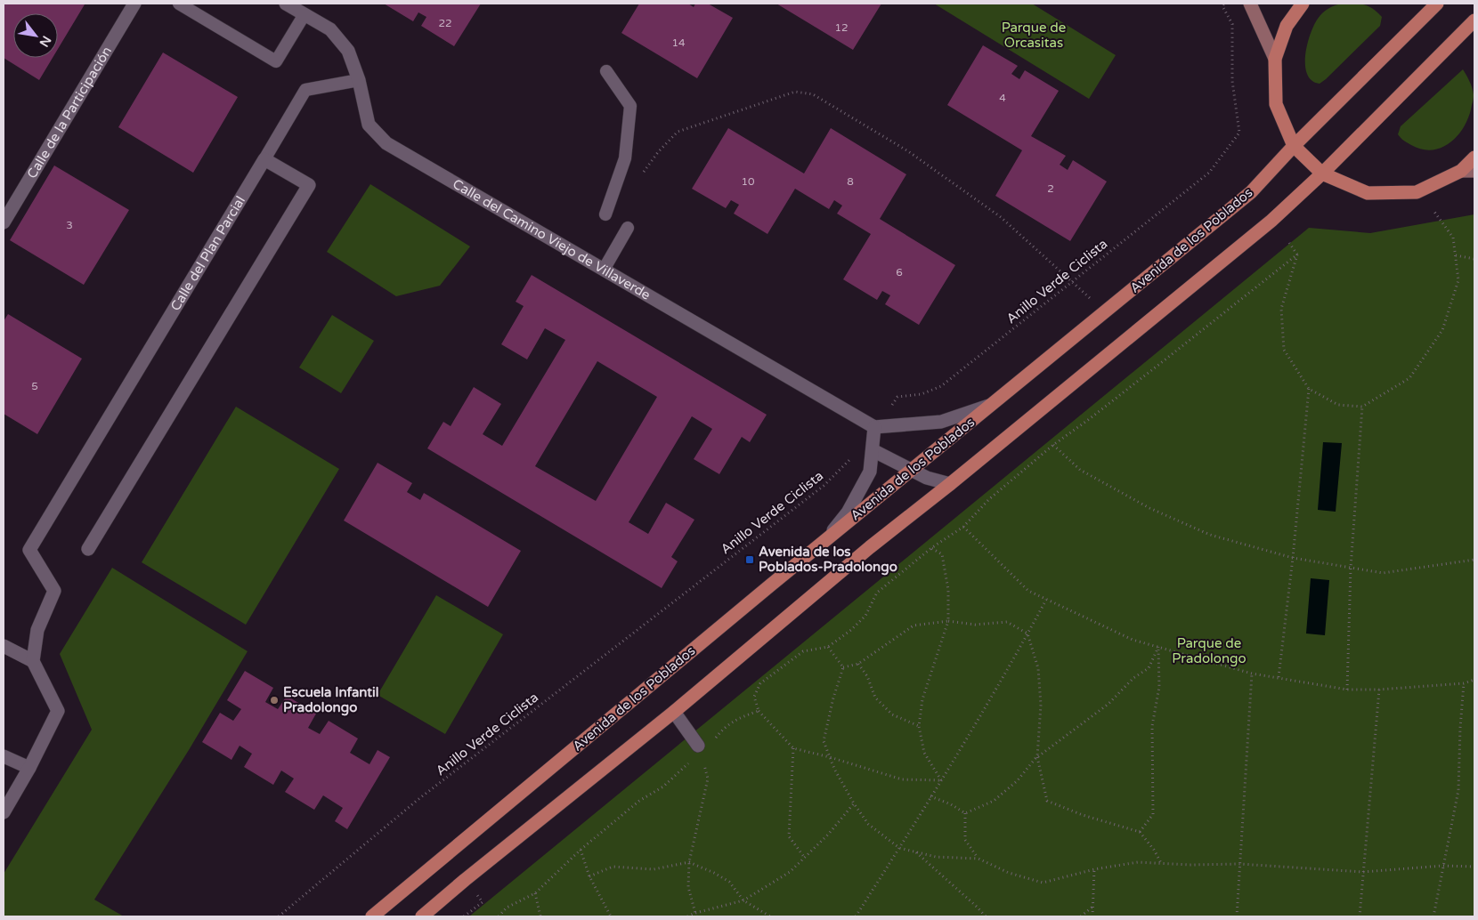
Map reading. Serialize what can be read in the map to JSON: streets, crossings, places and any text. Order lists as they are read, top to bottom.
{
  "streets": {
    "main road": ["Avenida de los Poblados"],
    "street": ["Calle de la Participación", "Calle del Camino Viejo de Villaverde", "Calle del Plan Parcial"],
    "path": ["Anillo Verde Ciclista"]
  },
  "crossings": [
    ["Calle del Camino Viejo de Villaverde", "Anillo Verde Ciclista"]
  ],
  "parks": ["Parque de Orcasitas", "Parque de Pradolongo"],
  "places": {
    "transit": ["Avenida de los Poblados-Pradolongo"],
    "other": ["Escuela Infantil Pradolongo"]
  },
  "house_numbers": [
    "22",
    "12",
    "14",
    "4",
    "10",
    "8",
    "2",
    "3",
    "6",
    "5"
  ],
  "north": "bottom right"
}
